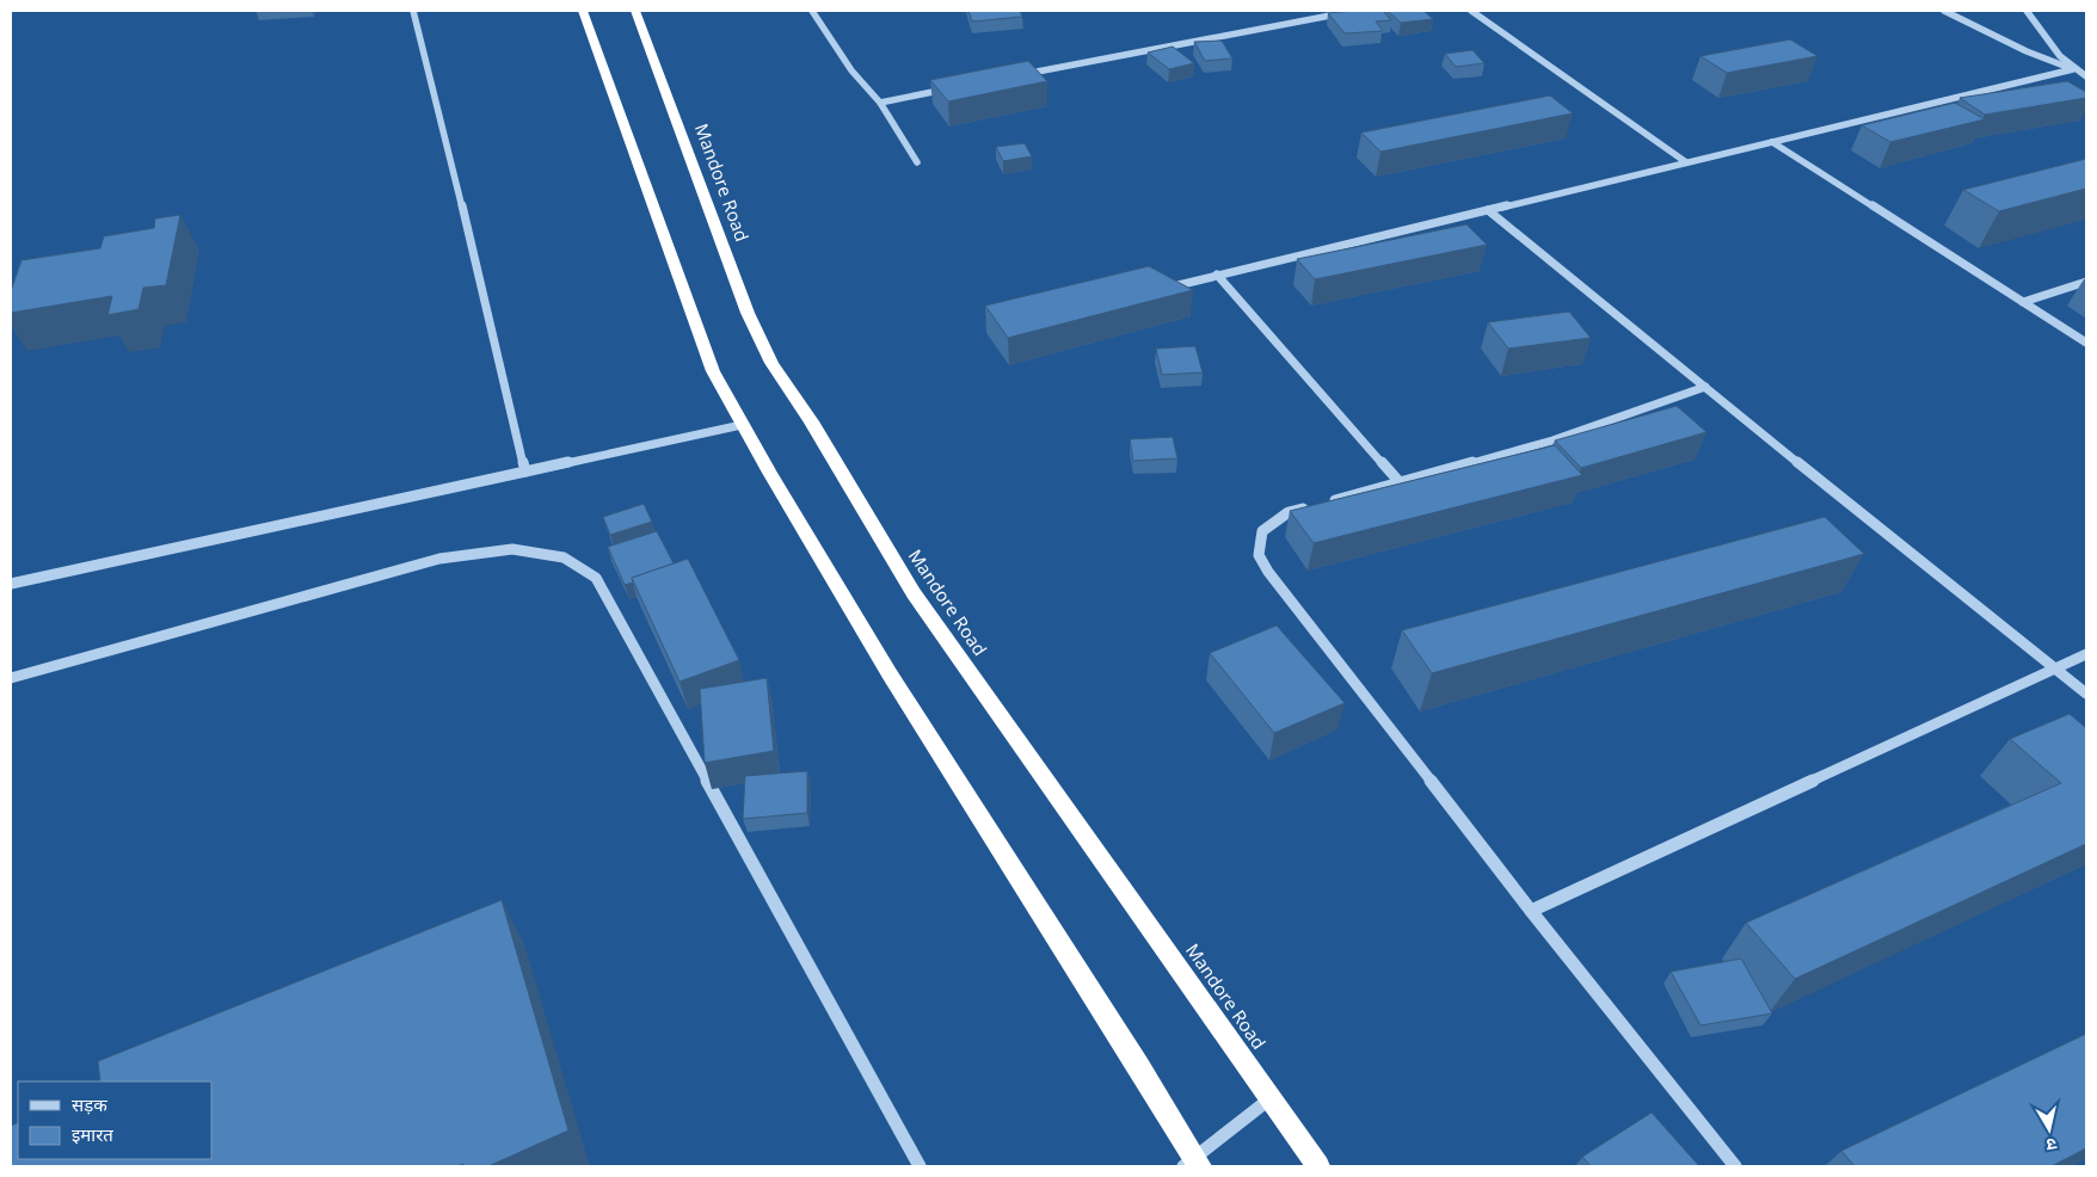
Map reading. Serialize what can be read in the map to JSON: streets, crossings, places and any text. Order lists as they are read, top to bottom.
{
  "streets": {
    "highway": ["Mandore Road"]
  },
  "legend": ["सड़क", "इमारत"],
  "north": "bottom"
}
